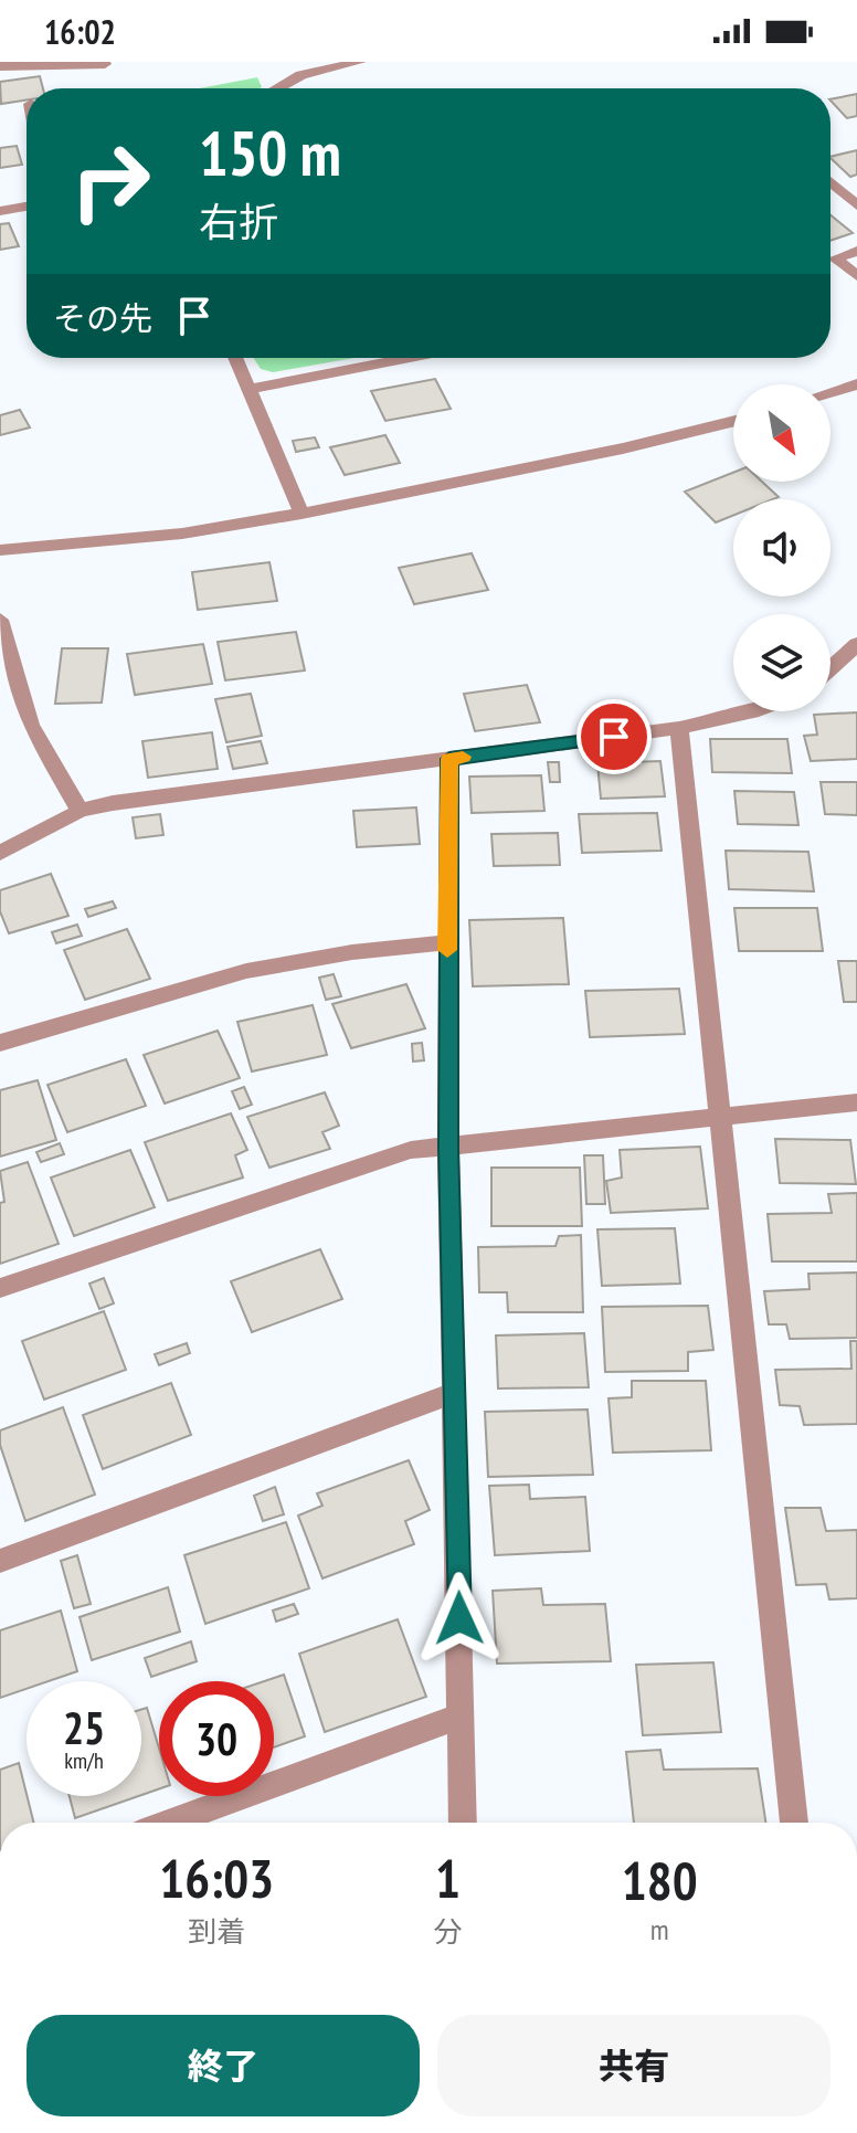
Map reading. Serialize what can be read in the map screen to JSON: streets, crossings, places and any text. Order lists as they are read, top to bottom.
{
  "north": "bottom right",
  "page": {
    "status": "16:02",
    "turn": ["150 m", "右折"],
    "then": "その先",
    "speed": "25 km/h",
    "limit": "30",
    "eta": [
      "16:03",
      "到着",
      "1",
      "分",
      "180",
      "m"
    ],
    "buttons": ["終了", "共有"]
  }
}
